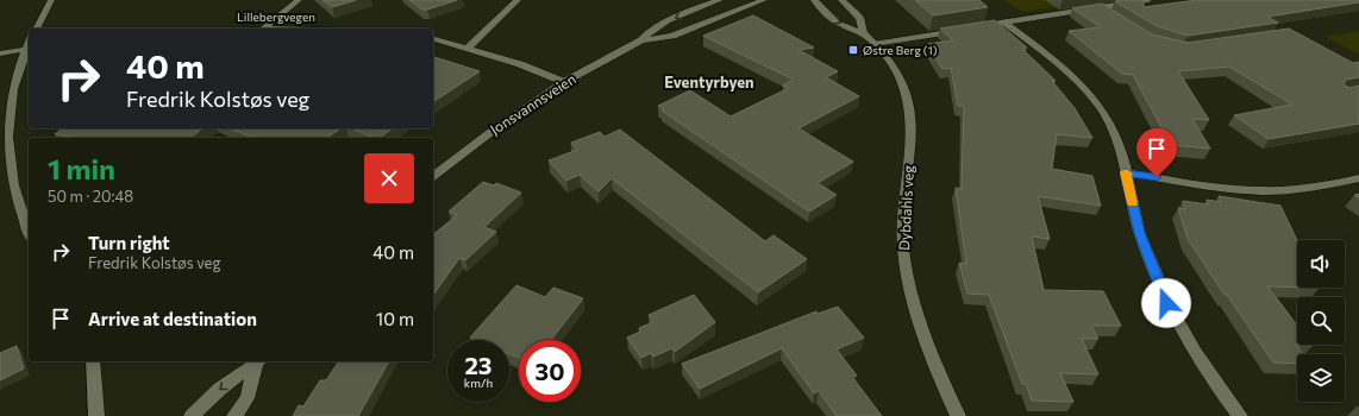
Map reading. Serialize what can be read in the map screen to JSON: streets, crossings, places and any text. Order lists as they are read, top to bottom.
{
  "streets": {
    "street": ["Jonsvannsveien", "Dybdahls veg"]
  },
  "districts": ["Eventyrbyen"],
  "places": {
    "transit": ["Østre Berg (1)"]
  },
  "page": {
    "turn": ["40 m", "Fredrik Kolstøs veg"],
    "heading": ["1 min", "50 m · 20:48"],
    "list": [
      {
        "name": "Turn right",
        "note": "Fredrik Kolstøs veg",
        "value": "40 m"
      },
      {
        "name": "Arrive at destination",
        "value": "10 m"
      }
    ],
    "speed": "23 km/h",
    "limit": "30"
  }
}
